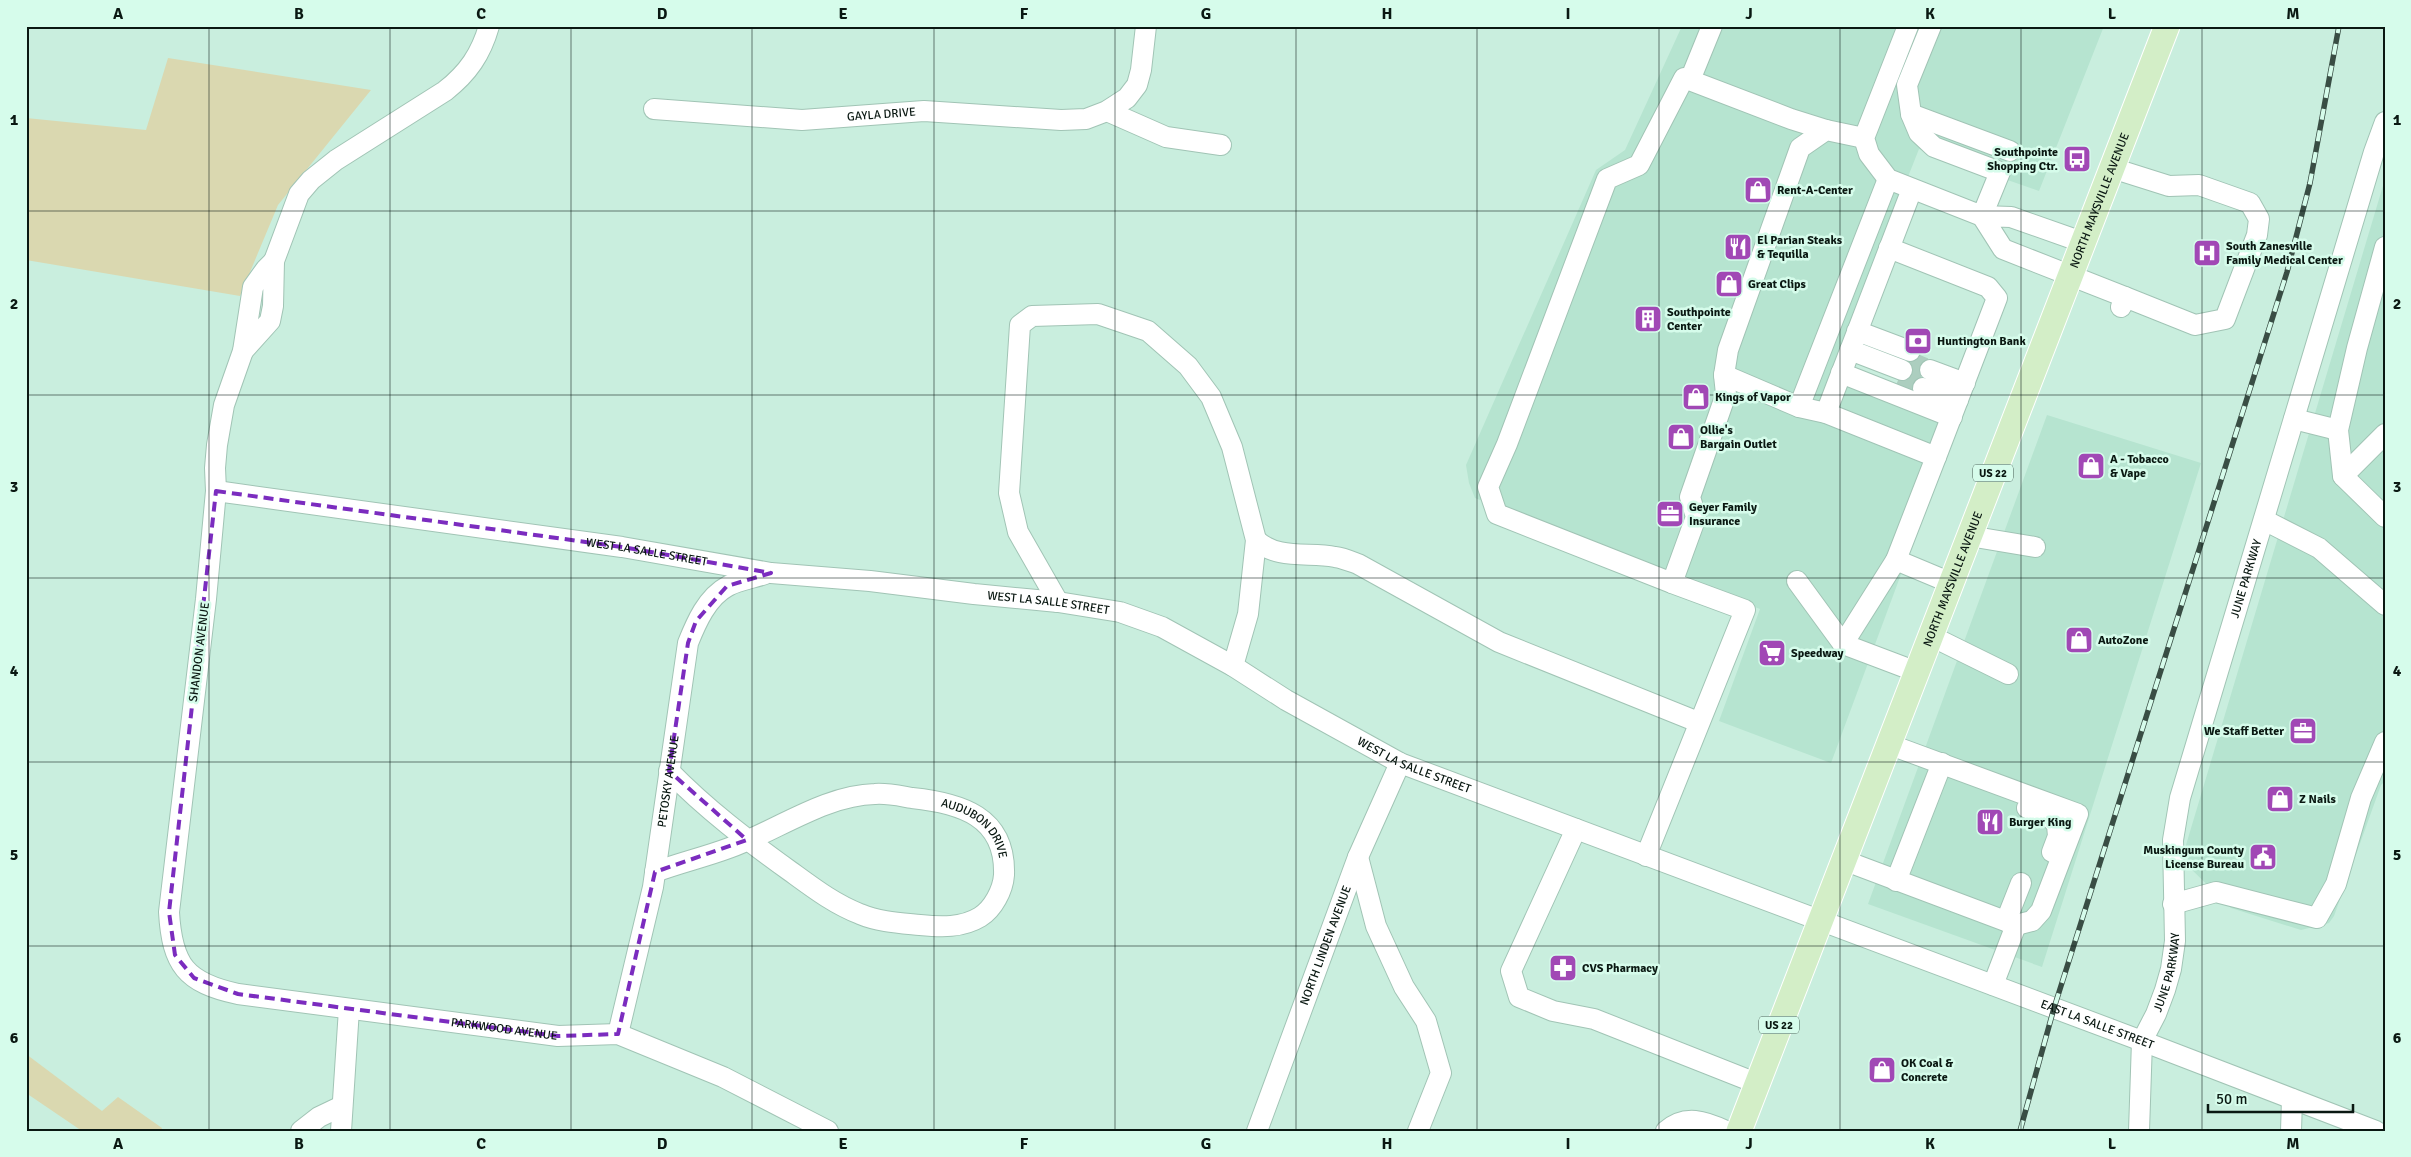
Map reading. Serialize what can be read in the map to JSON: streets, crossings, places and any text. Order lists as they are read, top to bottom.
{
  "streets": {
    "main road": ["NORTH MAYSVILLE AVENUE", "US 22"],
    "street": [
      "GAYLA DRIVE",
      "WEST LA SALLE STREET",
      "JUNE PARKWAY",
      "SHANDON AVENUE",
      "PETOSKY AVENUE",
      "AUDUBON DRIVE",
      "NORTH LINDEN AVENUE",
      "EAST LA SALLE STREET",
      "PARKWOOD AVENUE"
    ]
  },
  "crossings": [
    ["NORTH MAYSVILLE AVENUE", "WEST LA SALLE STREET"],
    ["NORTH MAYSVILLE AVENUE", "EAST LA SALLE STREET"],
    ["WEST LA SALLE STREET", "SHANDON AVENUE"],
    ["WEST LA SALLE STREET", "PETOSKY AVENUE"],
    ["WEST LA SALLE STREET", "NORTH LINDEN AVENUE"],
    ["WEST LA SALLE STREET", "EAST LA SALLE STREET"],
    ["JUNE PARKWAY", "EAST LA SALLE STREET"],
    ["SHANDON AVENUE", "PARKWOOD AVENUE"],
    ["PETOSKY AVENUE", "AUDUBON DRIVE"],
    ["PETOSKY AVENUE", "PARKWOOD AVENUE"]
  ],
  "places": {
    "bus stop": ["Southpointe Shopping Ctr."],
    "shop": [
      "Rent-A-Center",
      "Great Clips",
      "Kings of Vapor",
      "Ollie's Bargain Outlet",
      "A - Tobacco & Vape",
      "AutoZone",
      "Z Nails",
      "OK Coal & Concrete"
    ],
    "restaurant": ["El Parian Steaks & Tequilla", "Burger King"],
    "hospital": ["South Zanesville Family Medical Center"],
    "building": ["Southpointe Center"],
    "bank": ["Huntington Bank"],
    "office": ["Geyer Family Insurance", "We Staff Better"],
    "supermarket": ["Speedway"],
    "public building": ["Muskingum County License Bureau"],
    "pharmacy": ["CVS Pharmacy"]
  },
  "scale_bar": "50 m",
  "grid": {
    "columns": [
      "A",
      "B",
      "C",
      "D",
      "E",
      "F",
      "G",
      "H",
      "I",
      "J",
      "K",
      "L",
      "M"
    ],
    "rows": [
      "1",
      "2",
      "3",
      "4",
      "5",
      "6"
    ]
  }
}
